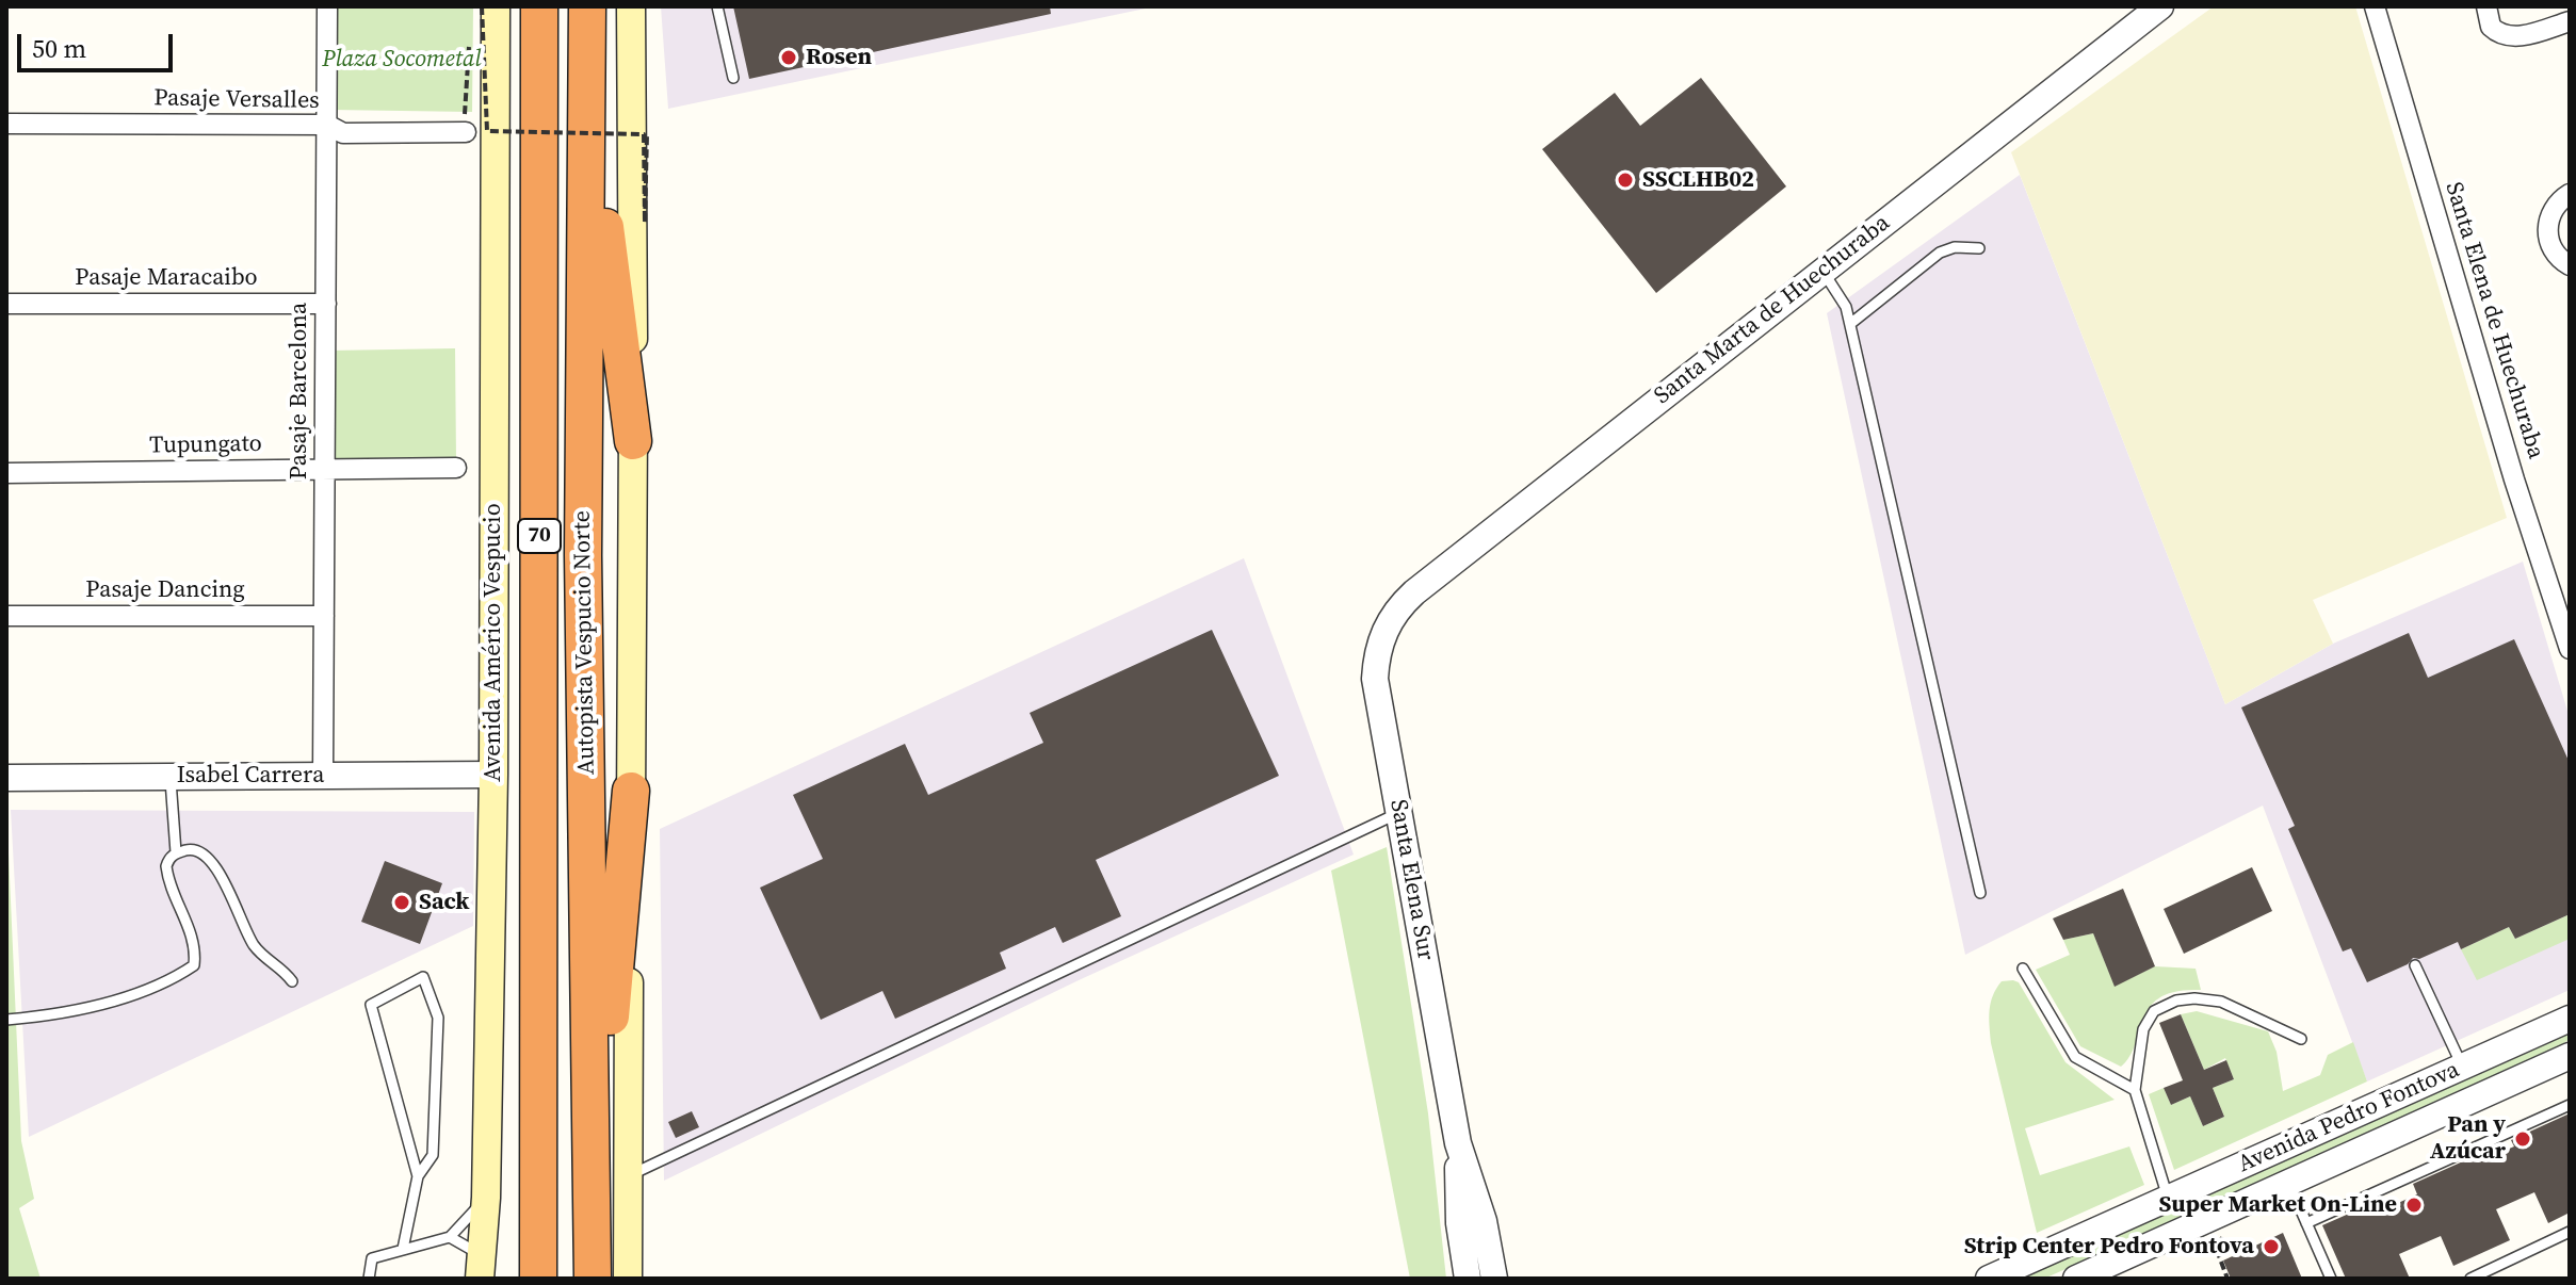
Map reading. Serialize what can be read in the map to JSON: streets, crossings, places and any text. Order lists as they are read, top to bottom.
{
  "streets": {
    "highway": ["70", "Autopista Vespucio Norte"],
    "main road": ["Avenida Américo Vespucio"],
    "street": [
      "Pasaje Versalles",
      "Pasaje Maracaibo",
      "Santa Marta de Huechuraba",
      "Santa Elena de Huechuraba",
      "Pasaje Barcelona",
      "Tupungato",
      "Pasaje Dancing",
      "Isabel Carrera",
      "Santa Elena Sur",
      "Avenida Pedro Fontova"
    ]
  },
  "crossings": [
    ["Pasaje Versalles", "Pasaje Barcelona"],
    ["Pasaje Maracaibo", "Pasaje Barcelona"],
    ["Santa Marta de Huechuraba", "Santa Elena Sur"],
    ["Pasaje Barcelona", "Tupungato"],
    ["Pasaje Barcelona", "Pasaje Dancing"],
    ["Pasaje Barcelona", "Isabel Carrera"],
    ["Avenida Américo Vespucio", "Isabel Carrera"]
  ],
  "parks": ["Plaza Socometal"],
  "places": [
    "Rosen",
    "SSCLHB02",
    "Sack",
    "Pan y Azúcar",
    "Super Market On-Line",
    "Strip Center Pedro Fontova"
  ],
  "scale_bar": "50 m"
}
